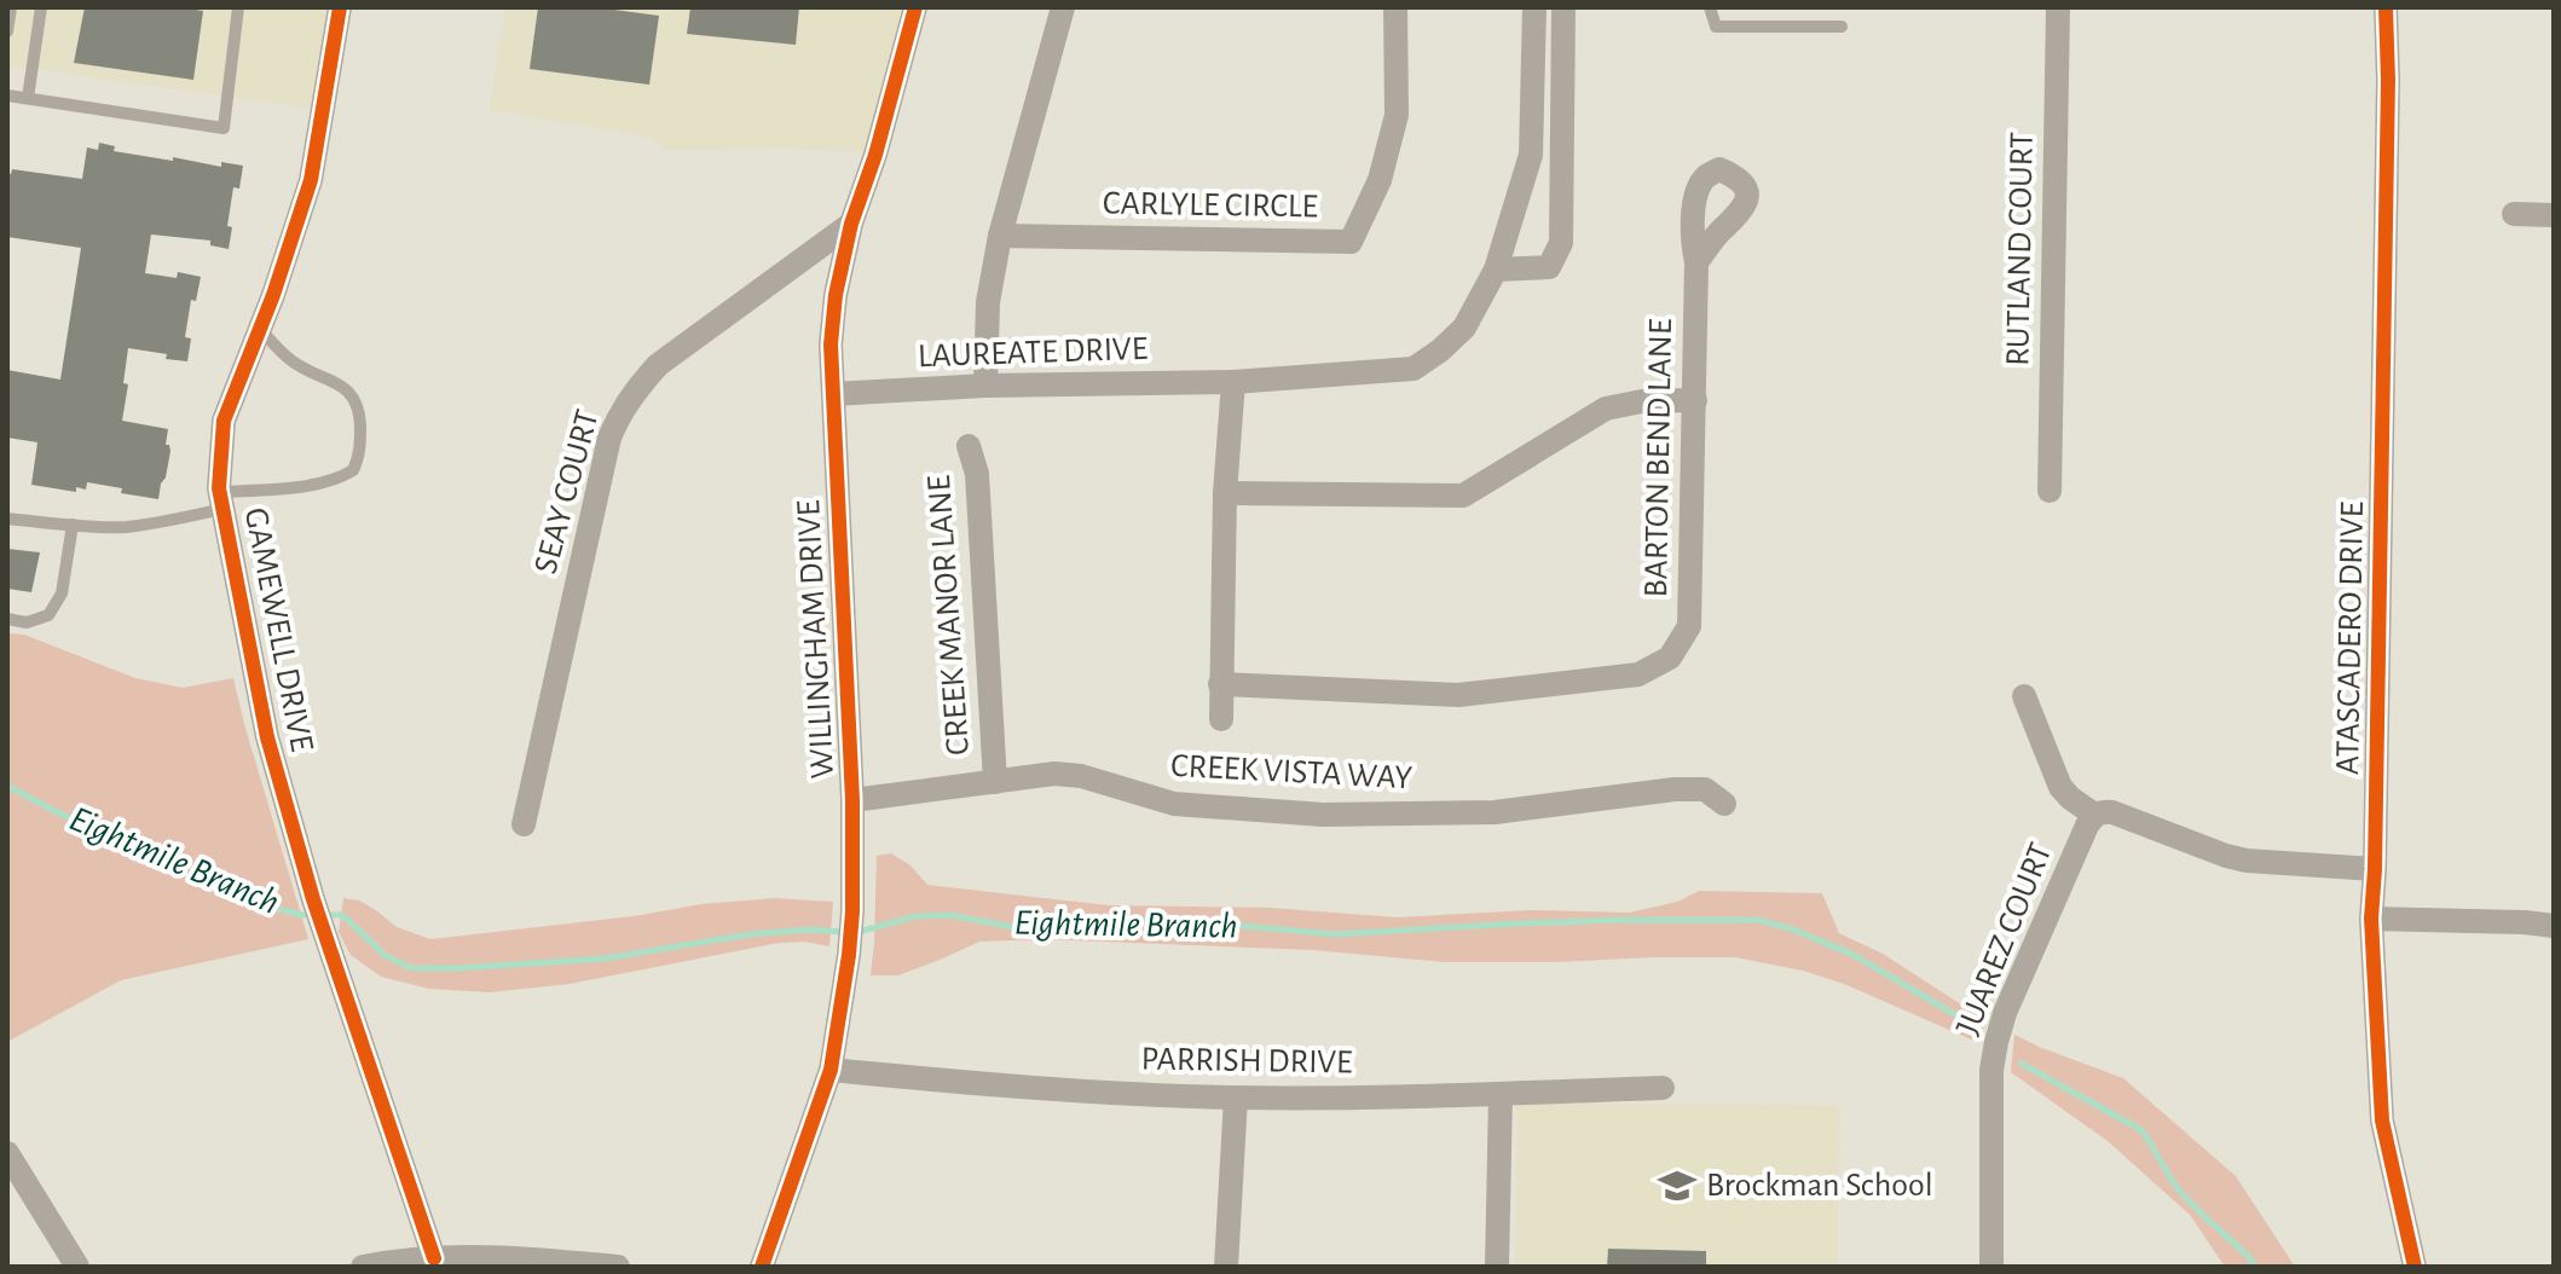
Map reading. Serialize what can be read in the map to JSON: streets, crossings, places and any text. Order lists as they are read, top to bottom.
{
  "streets": {
    "street": [
      "CARLYLE CIRCLE",
      "RUTLAND COURT",
      "LAUREATE DRIVE",
      "BARTON BEND LANE",
      "SEAY COURT",
      "CREEK MANOR LANE",
      "GAMEWELL DRIVE",
      "ATASCADERO DRIVE",
      "WILLINGHAM DRIVE",
      "CREEK VISTA WAY",
      "JUAREZ COURT",
      "PARRISH DRIVE"
    ]
  },
  "crossings": [
    ["LAUREATE DRIVE", "WILLINGHAM DRIVE"],
    ["SEAY COURT", "WILLINGHAM DRIVE"],
    ["CREEK MANOR LANE", "CREEK VISTA WAY"],
    ["ATASCADERO DRIVE", "JUAREZ COURT"],
    ["WILLINGHAM DRIVE", "CREEK VISTA WAY"],
    ["WILLINGHAM DRIVE", "PARRISH DRIVE"]
  ],
  "water": ["Eightmile Branch"],
  "places": {
    "school or university": ["Brockman School"]
  }
}
